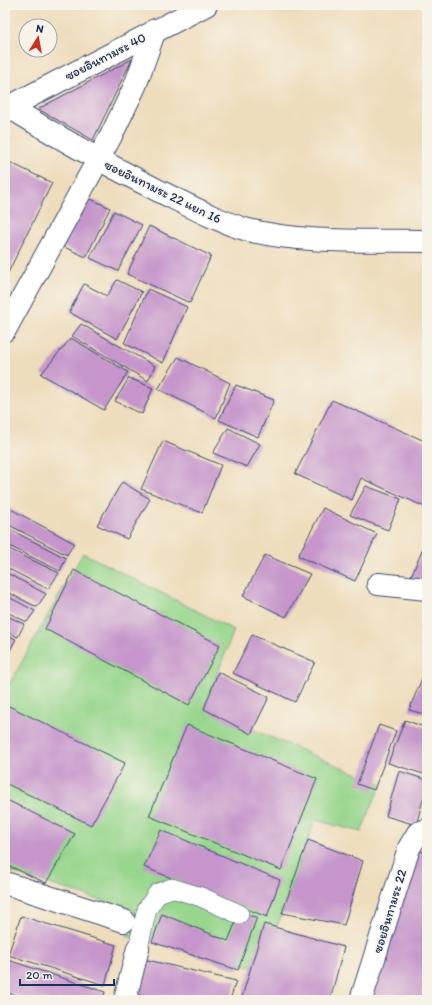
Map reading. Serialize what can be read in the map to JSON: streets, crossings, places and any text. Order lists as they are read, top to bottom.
{
  "streets": {
    "street": ["ซอยอินทามระ 40", "ซอยอินทามระ 22 แยก 16", "ซอยอินทามระ 22"]
  },
  "crossings": [
    ["ซอยอินทามระ 40", "ซอยอินทามระ 22 แยก 16"]
  ],
  "scale_bar": "20 m",
  "north": "top"
}
